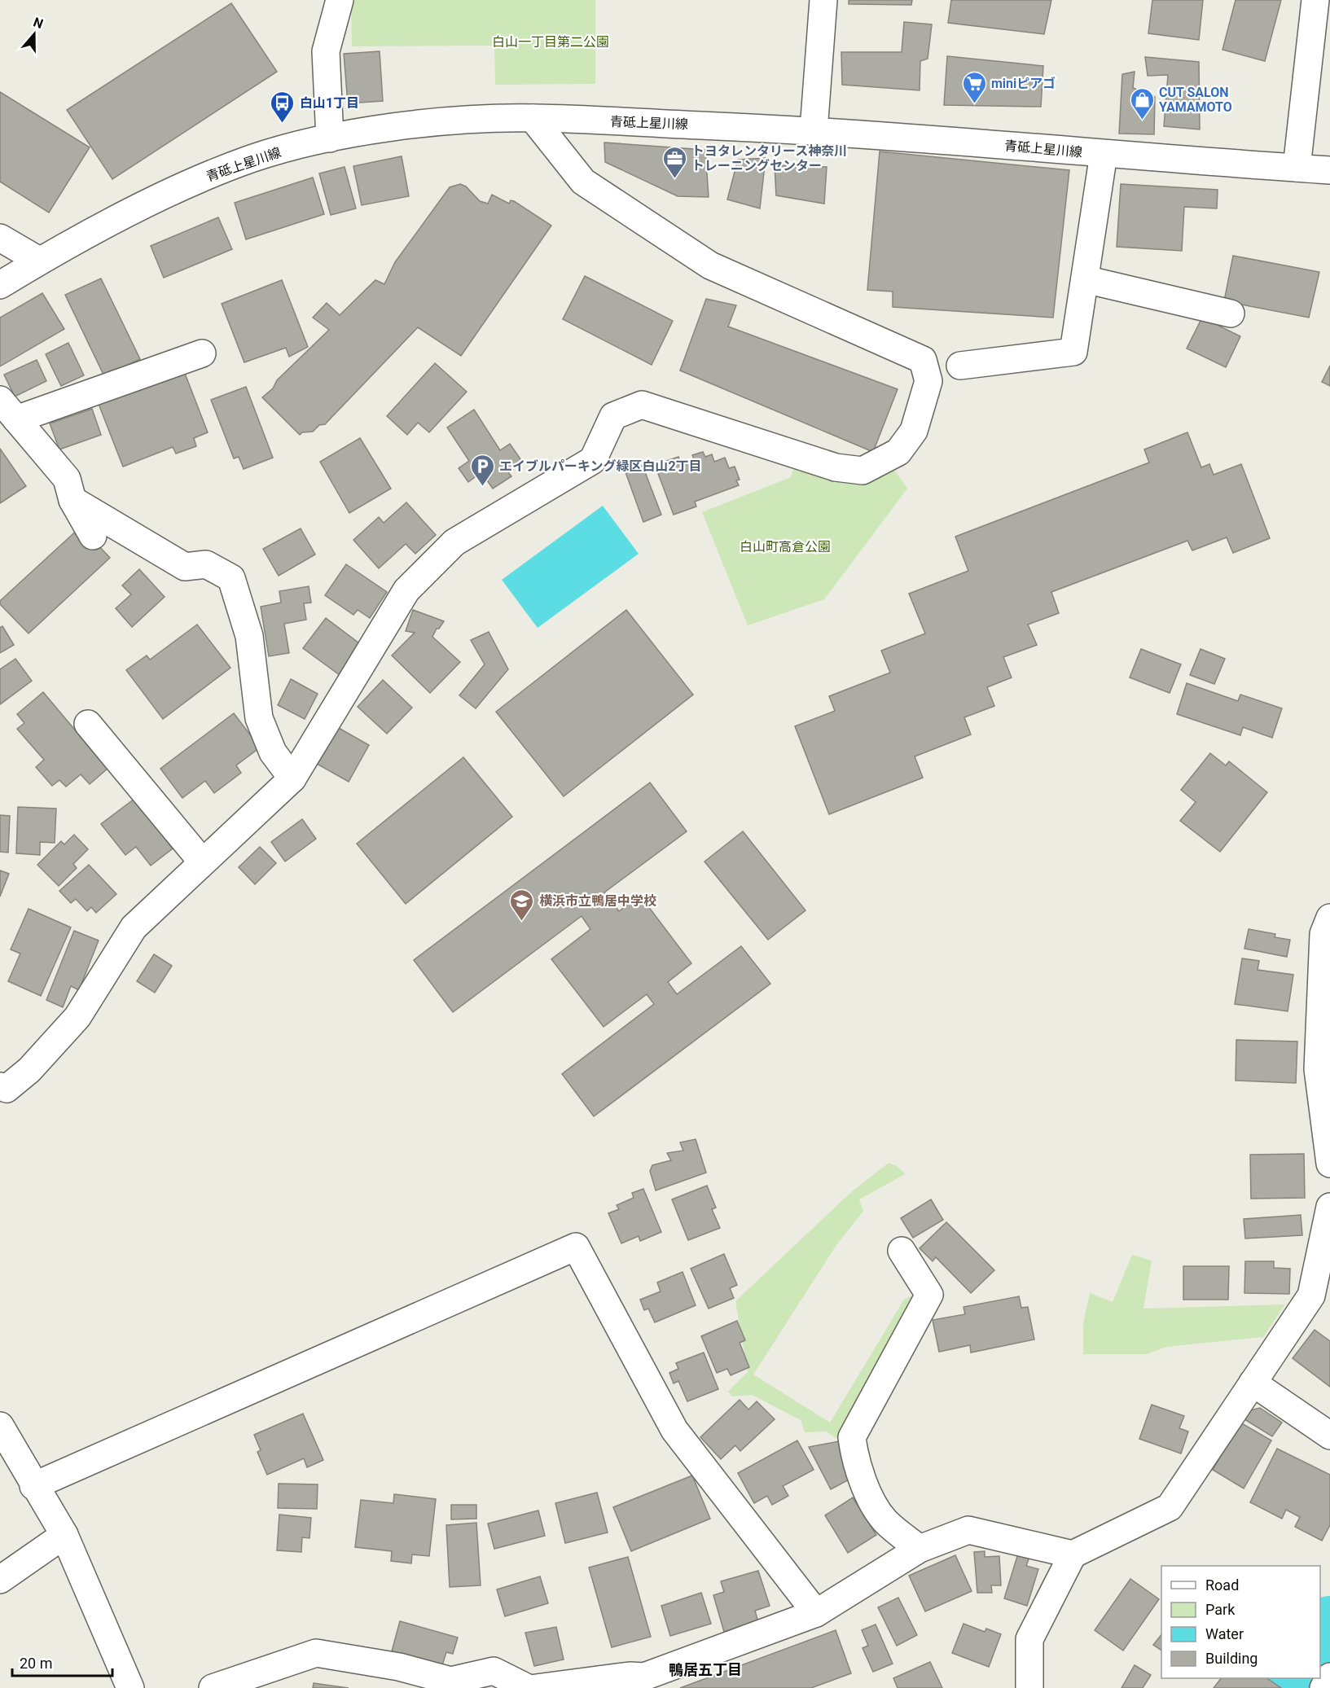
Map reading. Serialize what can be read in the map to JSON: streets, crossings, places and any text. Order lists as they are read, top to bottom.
{
  "streets": {
    "street": ["青砥上星川線"]
  },
  "districts": ["鴨居五丁目"],
  "parks": ["白山一丁目第二公園", "白山町高倉公園"],
  "places": {
    "supermarket": ["miniピアゴ"],
    "shop": ["CUT SALON YAMAMOTO"],
    "bus stop": ["白山1丁目"],
    "office": ["トヨタレンタリース神奈川 トレーニングセンター"],
    "parking": ["エイブルパーキング緑区白山2丁目"],
    "school or university": ["横浜市立鴨居中学校"]
  },
  "legend": [
    "Road",
    "Park",
    "Water",
    "Building"
  ],
  "scale_bar": "20 m",
  "north": "top"
}
